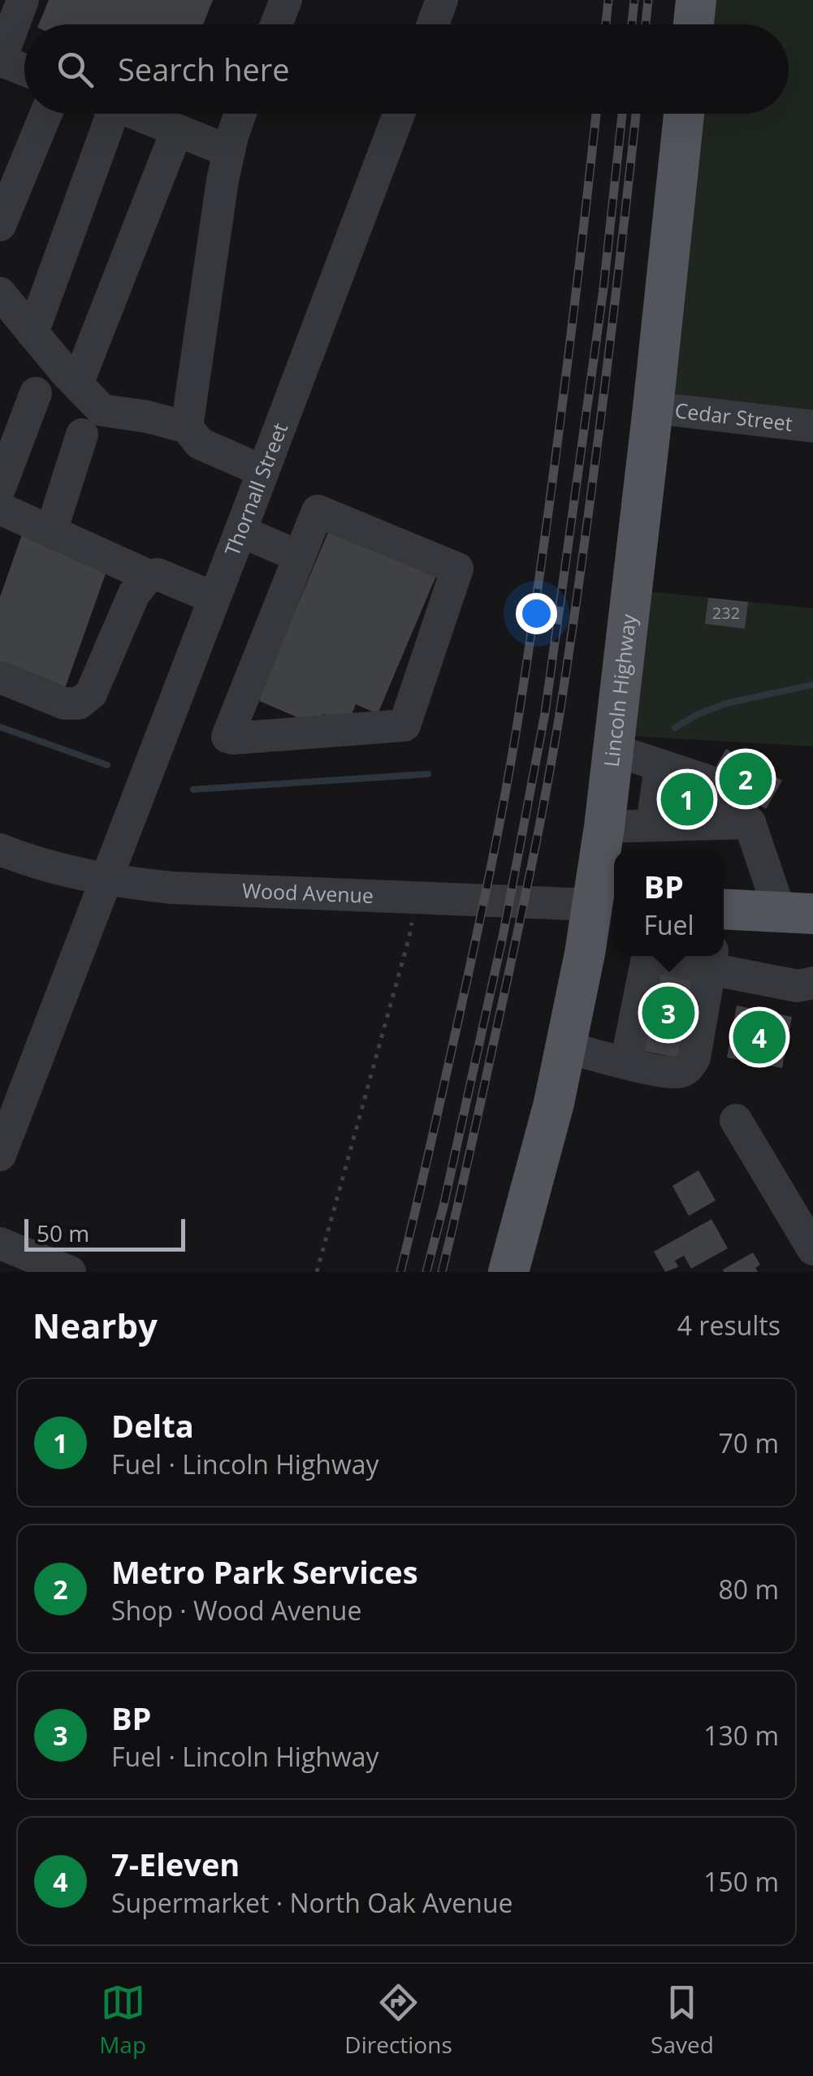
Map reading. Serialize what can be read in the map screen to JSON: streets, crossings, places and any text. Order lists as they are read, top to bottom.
{
  "streets": {
    "main road": ["Lincoln Highway"],
    "street": ["Cedar Street", "Thornall Street", "Wood Avenue"]
  },
  "crossings": [
    ["Cedar Street", "Lincoln Highway"],
    ["Thornall Street", "Wood Avenue"],
    ["Lincoln Highway", "Wood Avenue"]
  ],
  "house_numbers": ["232"],
  "scale_bar": "50 m",
  "page": {
    "search": "Search here",
    "pins": [
      "2",
      "1",
      "3",
      "4"
    ],
    "popup": ["BP", "Fuel"],
    "scale": "50 m",
    "heading": ["Nearby", "4 results"],
    "list": [
      {
        "mark": "1",
        "name": "Delta",
        "note": "Fuel · Lincoln Highway",
        "value": "70 m"
      },
      {
        "mark": "2",
        "name": "Metro Park Services",
        "note": "Shop · Wood Avenue",
        "value": "80 m"
      },
      {
        "mark": "3",
        "name": "BP",
        "note": "Fuel · Lincoln Highway",
        "value": "130 m"
      },
      {
        "mark": "4",
        "name": "7-Eleven",
        "note": "Supermarket · North Oak Avenue",
        "value": "150 m"
      }
    ],
    "nav": ["Map", "Directions", "Saved"]
  }
}
